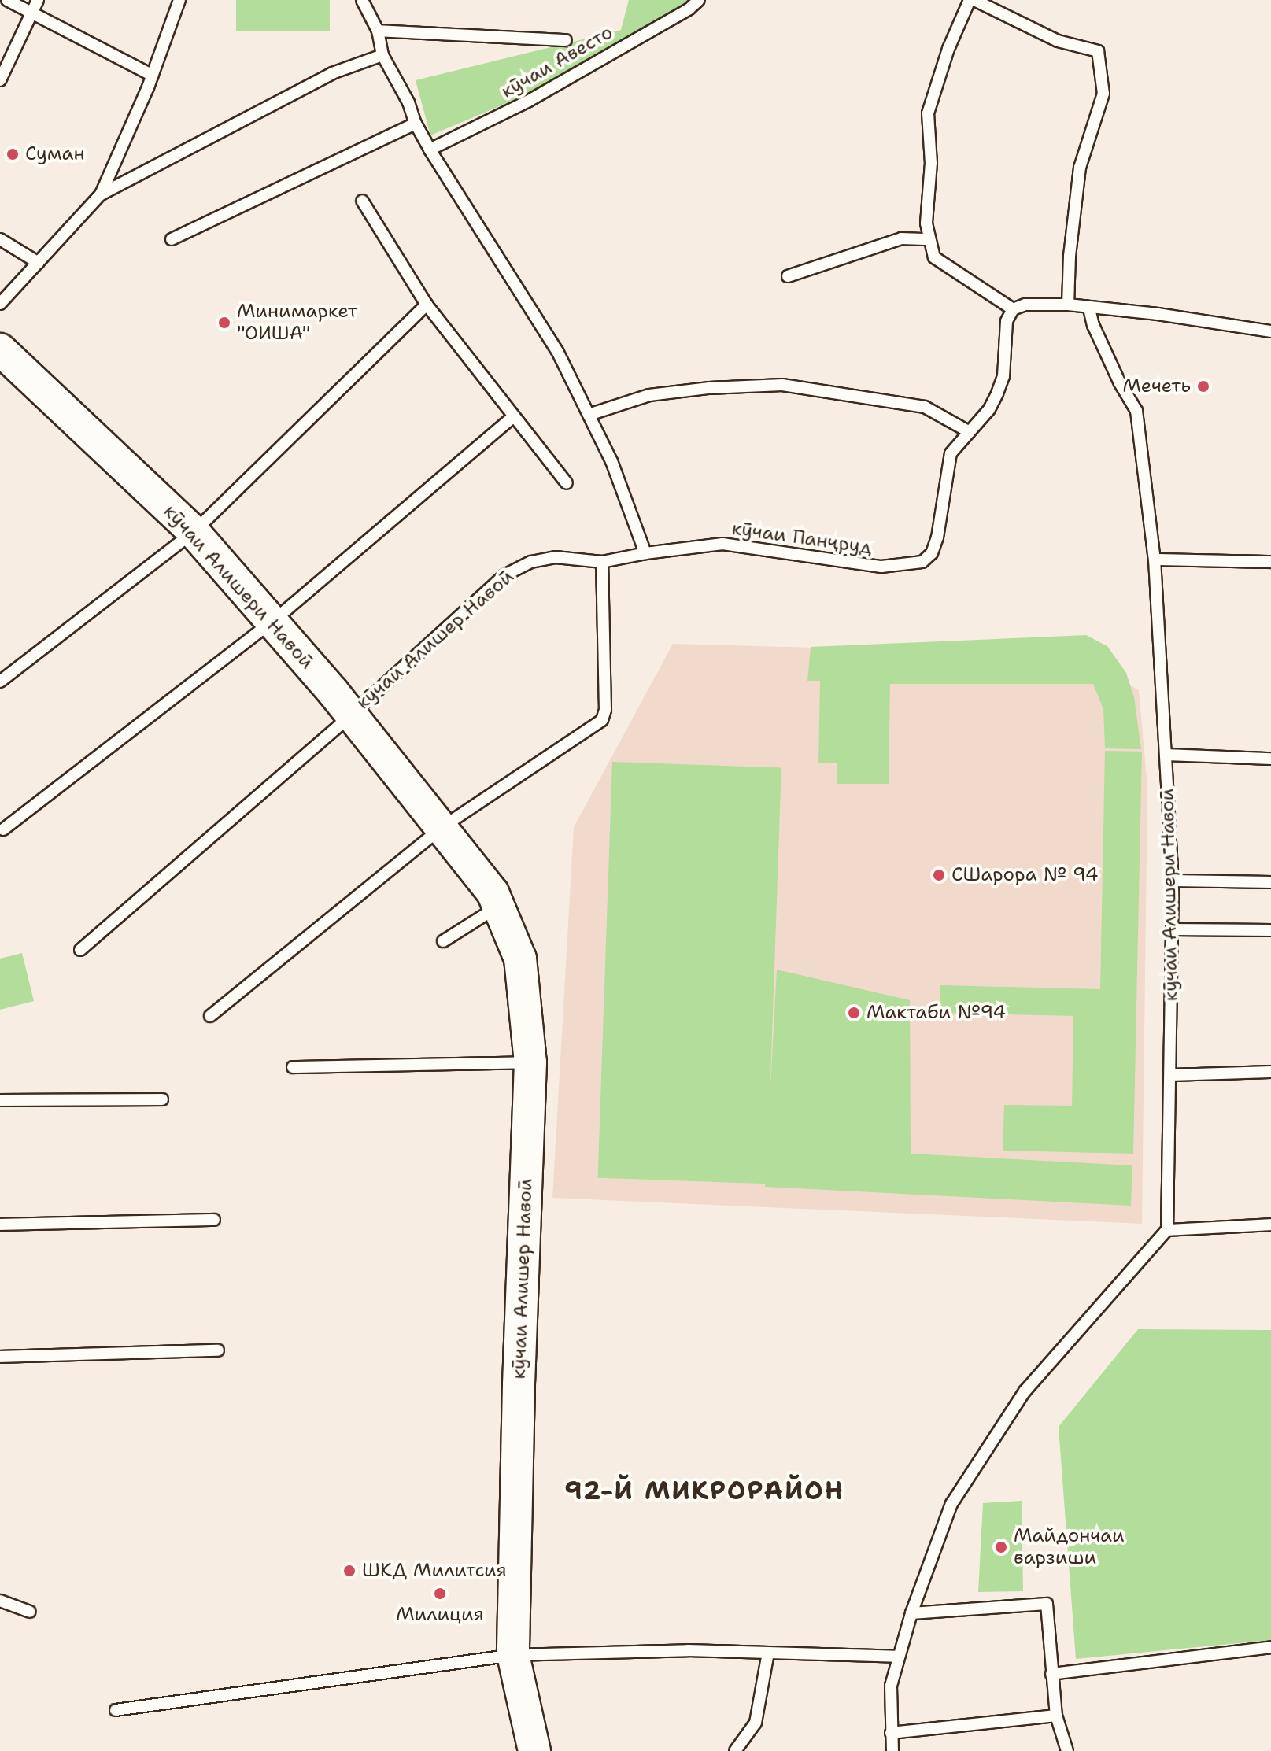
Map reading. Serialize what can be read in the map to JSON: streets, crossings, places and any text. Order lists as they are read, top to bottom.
{
  "streets": {
    "street": ["кӯчаи Алишери Навоӣ", "кӯчаи Алишер Навоӣ"],
    "lane": ["кӯчаи Авесто", "кӯчаи Панҷруд"]
  },
  "crossings": [
    ["кӯчаи Панҷруд", "кӯчаи Алишер Навоӣ"],
    ["кӯчаи Алишери Навоӣ", "кӯчаи Алишер Навоӣ"]
  ],
  "districts": ["92-Й МИКРОРАЙОН"],
  "places": [
    "Суман",
    "Минимаркет \"ОИША\"",
    "Мечеть",
    "СШарора № 94",
    "Мактаби №94",
    "Майдончаи варзиши",
    "ШКД Милитсия",
    "Милиция"
  ]
}
